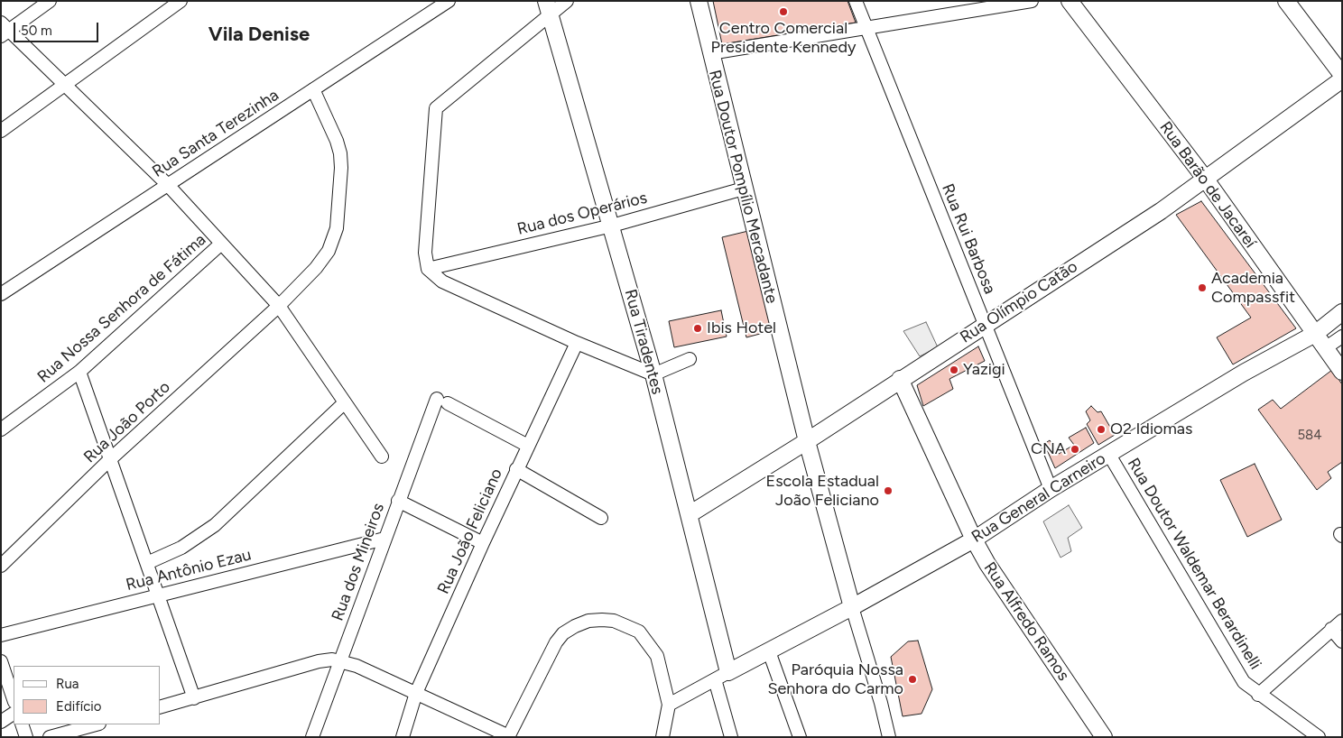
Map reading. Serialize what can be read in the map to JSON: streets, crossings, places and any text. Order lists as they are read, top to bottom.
{
  "streets": {
    "main road": [
      "Rua Barão de Jacareí",
      "Rua Doutor Pompílio Mercadante",
      "Rua Olímpio Catão",
      "Rua Tiradentes",
      "Rua General Carneiro",
      "Rua Alfredo Ramos"
    ],
    "street": [
      "Rua Santa Terezinha",
      "Rua dos Operários",
      "Rua Rui Barbosa",
      "Rua Nossa Senhora de Fátima",
      "Rua João Porto",
      "Rua João Feliciano",
      "Rua dos Mineiros",
      "Rua Doutor Waldemar Berardinelli",
      "Rua Antônio Ezau"
    ]
  },
  "crossings": [
    ["Rua Santa Terezinha", "Rua João Porto"],
    ["Rua Barão de Jacareí", "Rua Olímpio Catão"],
    ["Rua Barão de Jacareí", "Rua General Carneiro"],
    ["Rua Doutor Pompílio Mercadante", "Rua dos Operários"],
    ["Rua Doutor Pompílio Mercadante", "Rua Olímpio Catão"],
    ["Rua Doutor Pompílio Mercadante", "Rua General Carneiro"],
    ["Rua dos Operários", "Rua Tiradentes"],
    ["Rua Rui Barbosa", "Rua Olímpio Catão"],
    ["Rua Rui Barbosa", "Rua General Carneiro"],
    ["Rua Olímpio Catão", "Rua Tiradentes"],
    ["Rua Olímpio Catão", "Rua Alfredo Ramos"],
    ["Rua Tiradentes", "Rua General Carneiro"],
    ["Rua General Carneiro", "Rua Doutor Waldemar Berardinelli"],
    ["Rua General Carneiro", "Rua Alfredo Ramos"],
    ["Rua João Feliciano", "Rua dos Mineiros"],
    ["Rua dos Mineiros", "Rua Antônio Ezau"]
  ],
  "districts": ["Vila Denise"],
  "places": [
    "Centro Comercial Presidente Kennedy",
    "Academia Compassfit",
    "Ibis Hotel",
    "Yazigi",
    "O2 Idiomas",
    "CNA",
    "Escola Estadual João Feliciano",
    "Paróquia Nossa Senhora do Carmo"
  ],
  "house_numbers": ["584"],
  "legend": ["Rua", "Edifício"],
  "scale_bar": "50 m"
}
